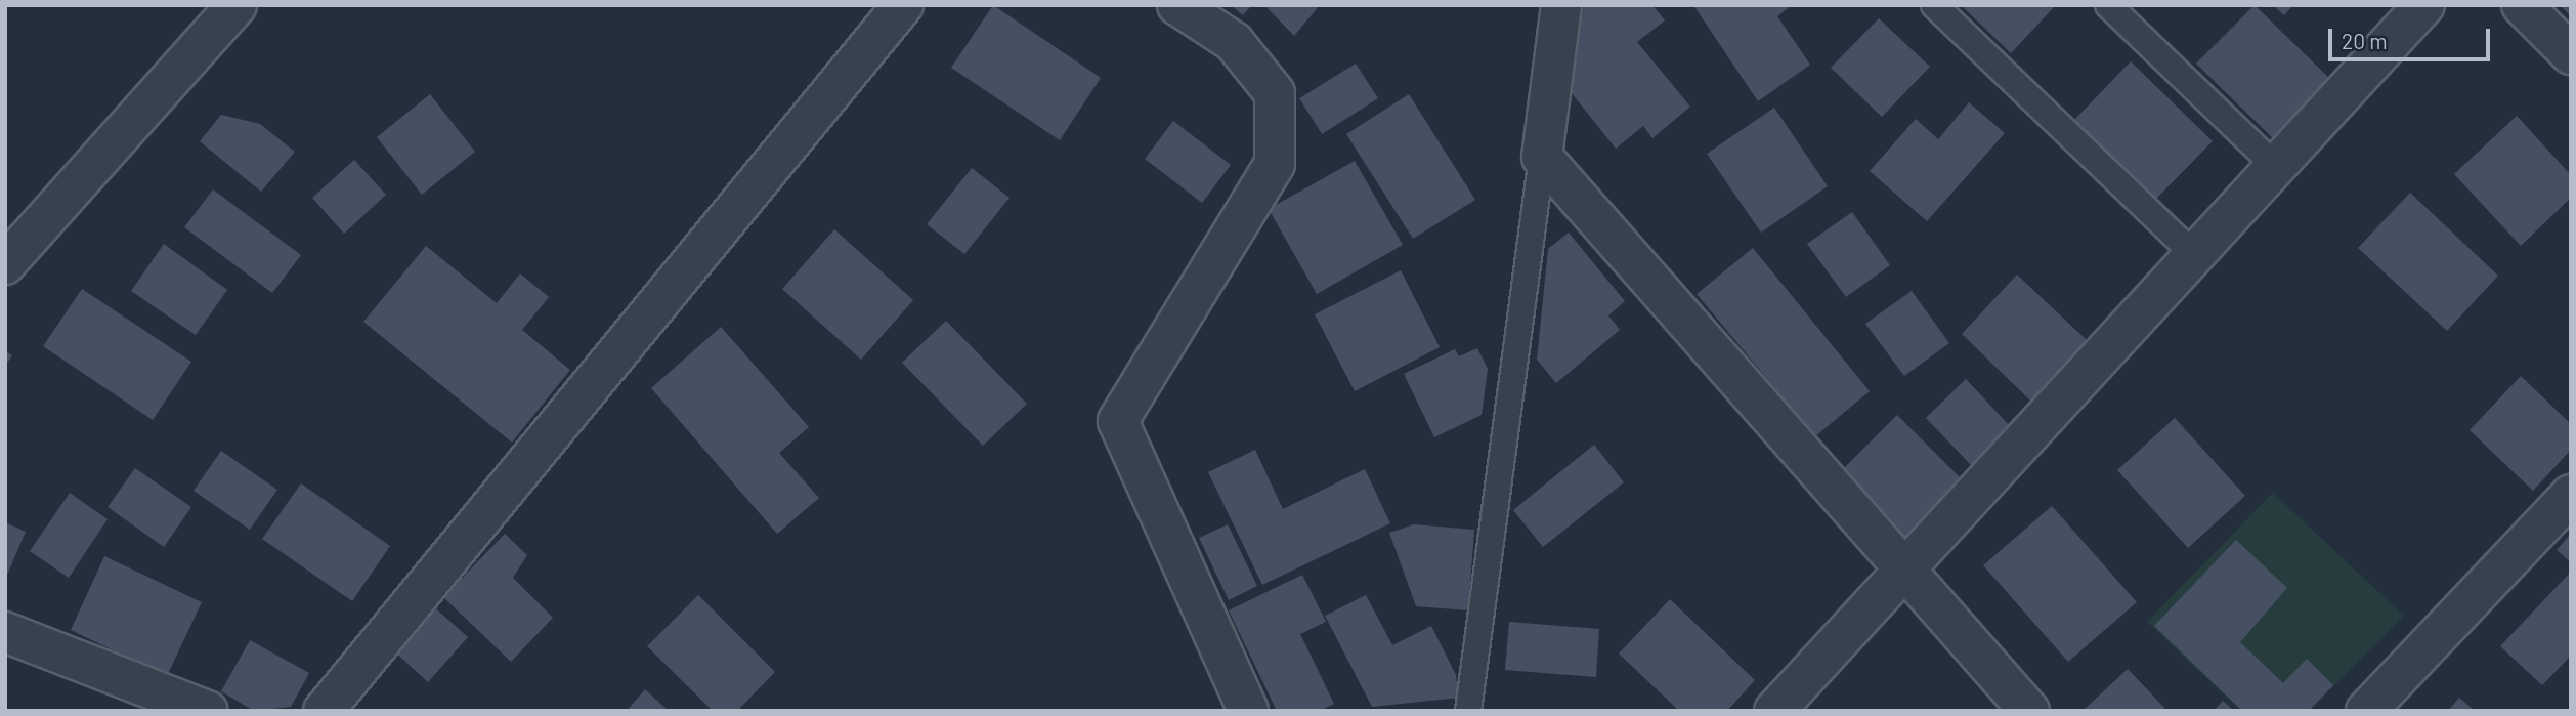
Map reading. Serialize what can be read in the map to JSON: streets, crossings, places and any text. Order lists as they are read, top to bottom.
{
  "scale_bar": "20 m"
}
